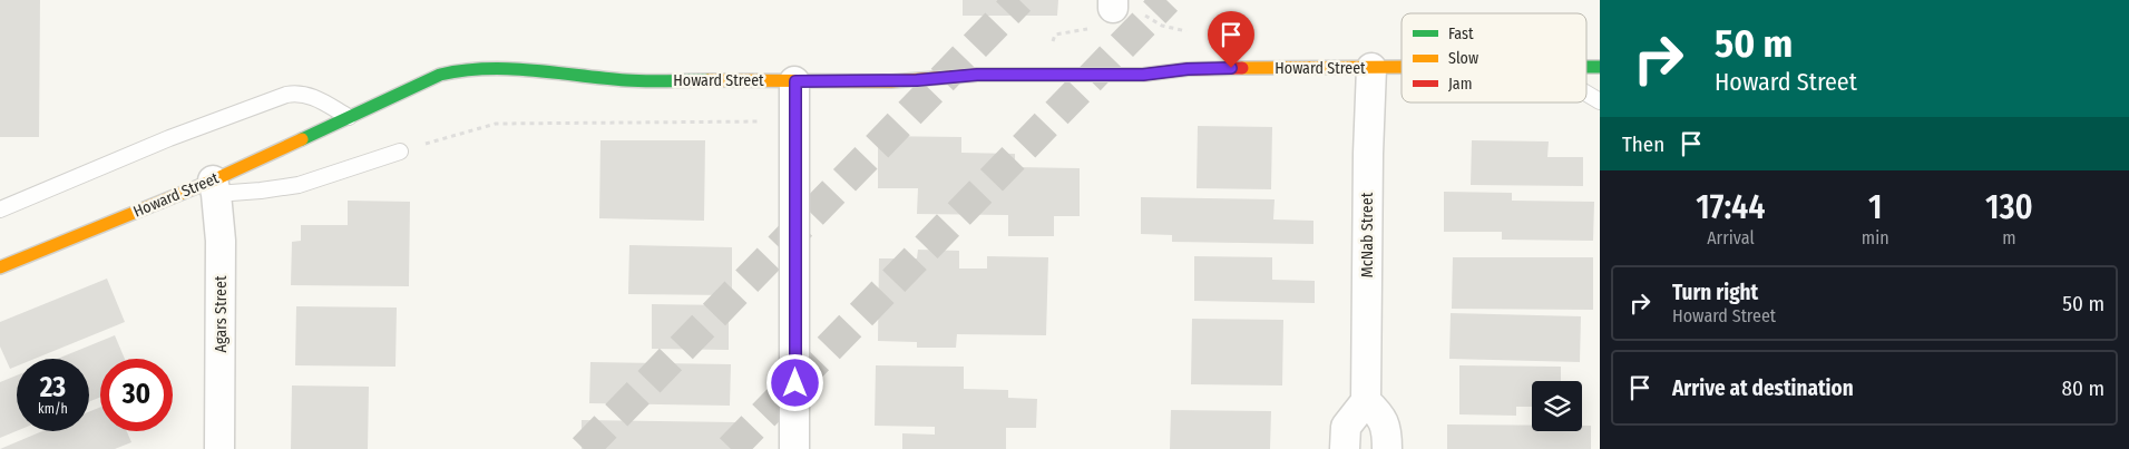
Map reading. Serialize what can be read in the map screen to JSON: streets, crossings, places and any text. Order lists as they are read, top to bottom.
{
  "streets": {
    "street": ["Howard Street", "McNab Street", "Agars Street"]
  },
  "crossings": [
    ["Howard Street", "McNab Street"],
    ["Howard Street", "Agars Street"]
  ],
  "legend": ["Fast", "Slow", "Jam"],
  "page": {
    "turn": ["50 m", "Howard Street"],
    "then": "Then",
    "eta": [
      "17:44",
      "Arrival",
      "1",
      "min",
      "130",
      "m"
    ],
    "list": [
      {
        "name": "Turn right",
        "note": "Howard Street",
        "value": "50 m"
      },
      {
        "name": "Arrive at destination",
        "value": "80 m"
      }
    ],
    "speed": "23 km/h",
    "limit": "30"
  }
}
